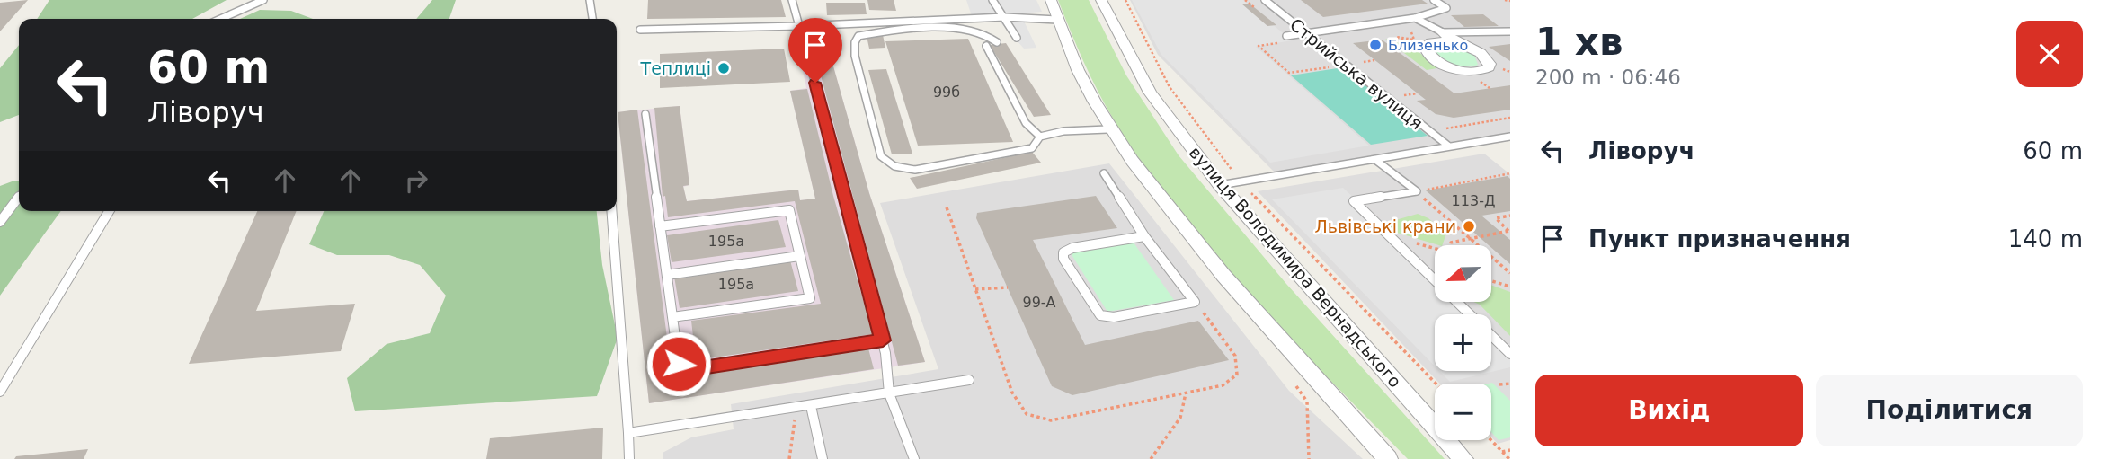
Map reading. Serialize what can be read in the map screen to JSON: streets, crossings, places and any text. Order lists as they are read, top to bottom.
{
  "streets": {
    "street": ["вулиця Володимира Вернадського"],
    "lane": ["Стрийська вулиця"]
  },
  "crossings": [
    ["Стрийська вулиця", "вулиця Володимира Вернадського"]
  ],
  "places": ["Близенько", "Теплиці", "Львівські крани"],
  "house_numbers": [
    "99б",
    "113-Д",
    "195а",
    "195а",
    "99-А"
  ],
  "north": "left",
  "page": {
    "heading": ["1 хв", "200 m · 06:46"],
    "turn": ["60 m", "Ліворуч"],
    "list": [
      {
        "name": "Ліворуч",
        "value": "60 m"
      },
      {
        "name": "Пункт призначення",
        "value": "140 m"
      }
    ],
    "map_buttons": ["+", "−"],
    "buttons": ["Вихід", "Поділитися"]
  }
}
